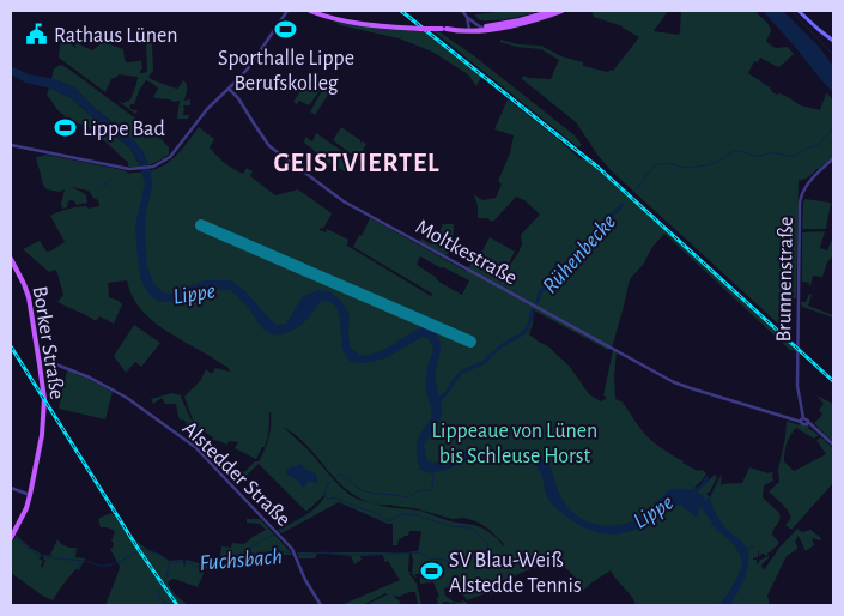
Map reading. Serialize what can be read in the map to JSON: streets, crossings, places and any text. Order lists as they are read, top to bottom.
{
  "streets": {
    "main road": ["Borker Straße"],
    "street": ["Moltkestraße", "Brunnenstraße", "Alstedder Straße"]
  },
  "crossings": [
    ["Moltkestraße", "Brunnenstraße"],
    ["Borker Straße", "Alstedder Straße"]
  ],
  "districts": ["GEISTVIERTEL"],
  "water": ["Rühenbecke", "Lippe", "Fuchsbach"],
  "parks": ["Lippeaue von Lünen bis Schleuse Horst"],
  "places": {
    "sports": ["Sporthalle Lippe Berufskolleg", "Lippe Bad", "SV Blau-Weiß Alstedde Tennis"],
    "public building": ["Rathaus Lünen"]
  }
}
